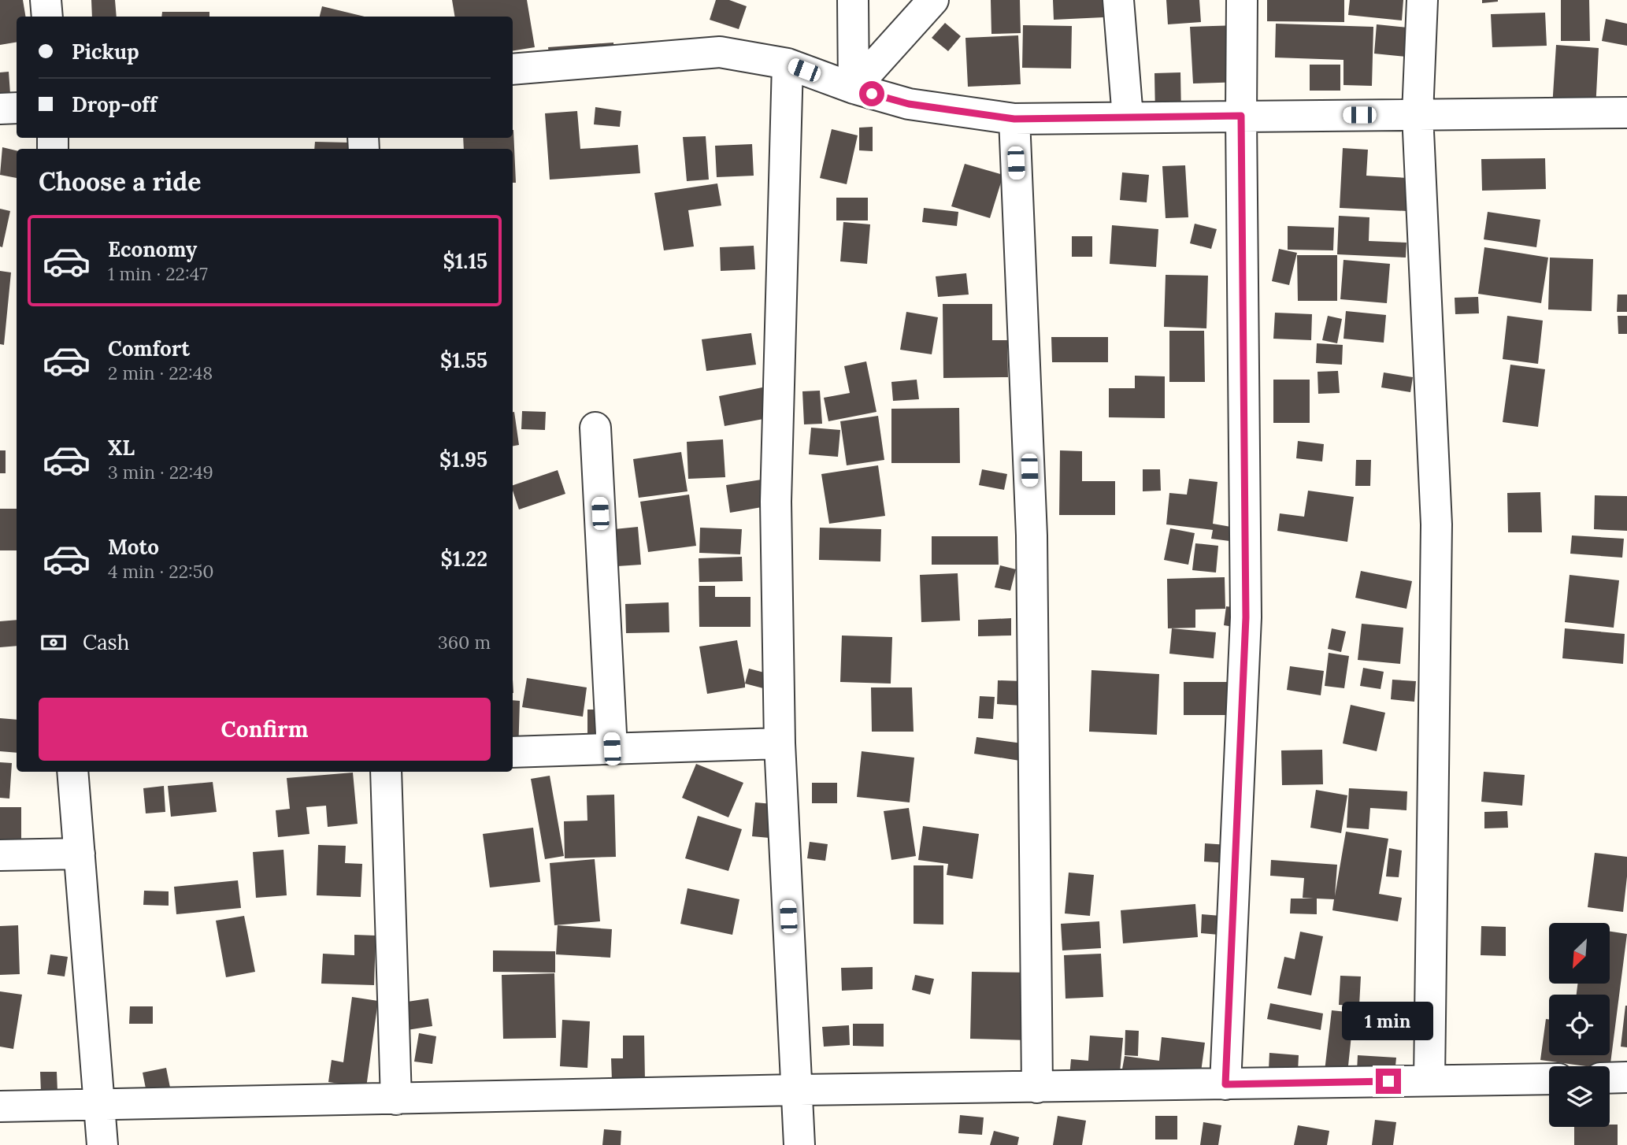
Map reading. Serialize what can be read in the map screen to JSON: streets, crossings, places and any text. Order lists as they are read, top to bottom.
{
  "north": "bottom left",
  "page": {
    "banner": ["Pickup", "Drop-off"],
    "heading": "Choose a ride",
    "list": [
      {
        "name": "Economy",
        "note": "1 min · 22:47",
        "value": "$1.15"
      },
      {
        "name": "Comfort",
        "note": "2 min · 22:48",
        "value": "$1.55"
      },
      {
        "name": "XL",
        "note": "3 min · 22:49",
        "value": "$1.95"
      },
      {
        "name": "Moto",
        "note": "4 min · 22:50",
        "value": "$1.22"
      }
    ],
    "pay": ["Cash", "360 m"],
    "buttons": "Confirm",
    "bubble": "1 min"
  }
}
